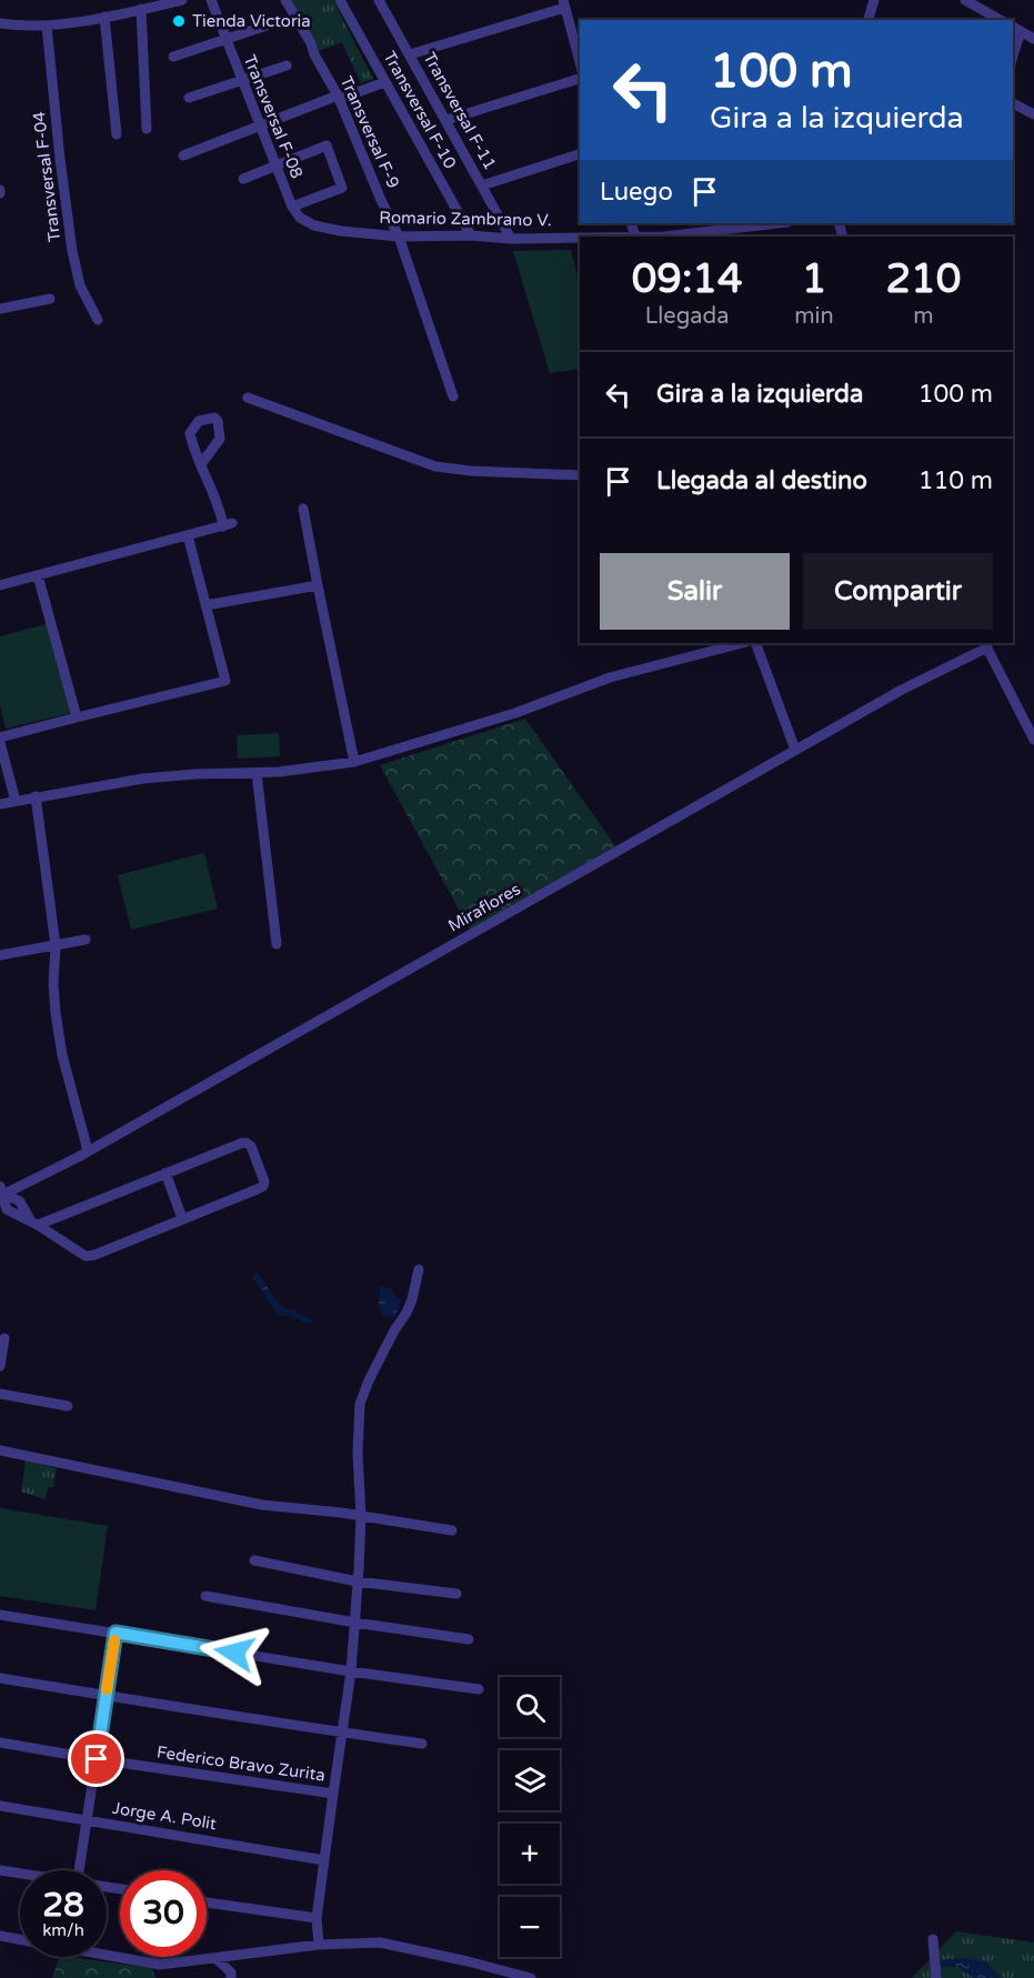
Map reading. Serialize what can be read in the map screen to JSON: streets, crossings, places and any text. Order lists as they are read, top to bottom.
{
  "streets": {
    "street": [
      "Transversal F-10",
      "Transversal F-11",
      "Transversal F-08",
      "Transversal F-9",
      "Transversal F-04",
      "Romario Zambrano V.",
      "Miraflores",
      "Federico Bravo Zurita",
      "Jorge A. Polit"
    ]
  },
  "crossings": [
    ["Transversal F-10", "Romario Zambrano V."],
    ["Transversal F-11", "Romario Zambrano V."],
    ["Transversal F-08", "Romario Zambrano V."],
    ["Transversal F-9", "Romario Zambrano V."],
    ["Federico Bravo Zurita", "Jorge A. Polit"]
  ],
  "places": ["Tienda Victoria"],
  "page": {
    "turn": ["100 m", "Gira a la izquierda"],
    "then": "Luego",
    "eta": [
      "09:14",
      "Llegada",
      "1",
      "min",
      "210",
      "m"
    ],
    "list": [
      {
        "name": "Gira a la izquierda",
        "value": "100 m"
      },
      {
        "name": "Llegada al destino",
        "value": "110 m"
      }
    ],
    "buttons": ["Salir", "Compartir"],
    "map_buttons": ["+", "−"],
    "speed": "28 km/h",
    "limit": "30"
  }
}
